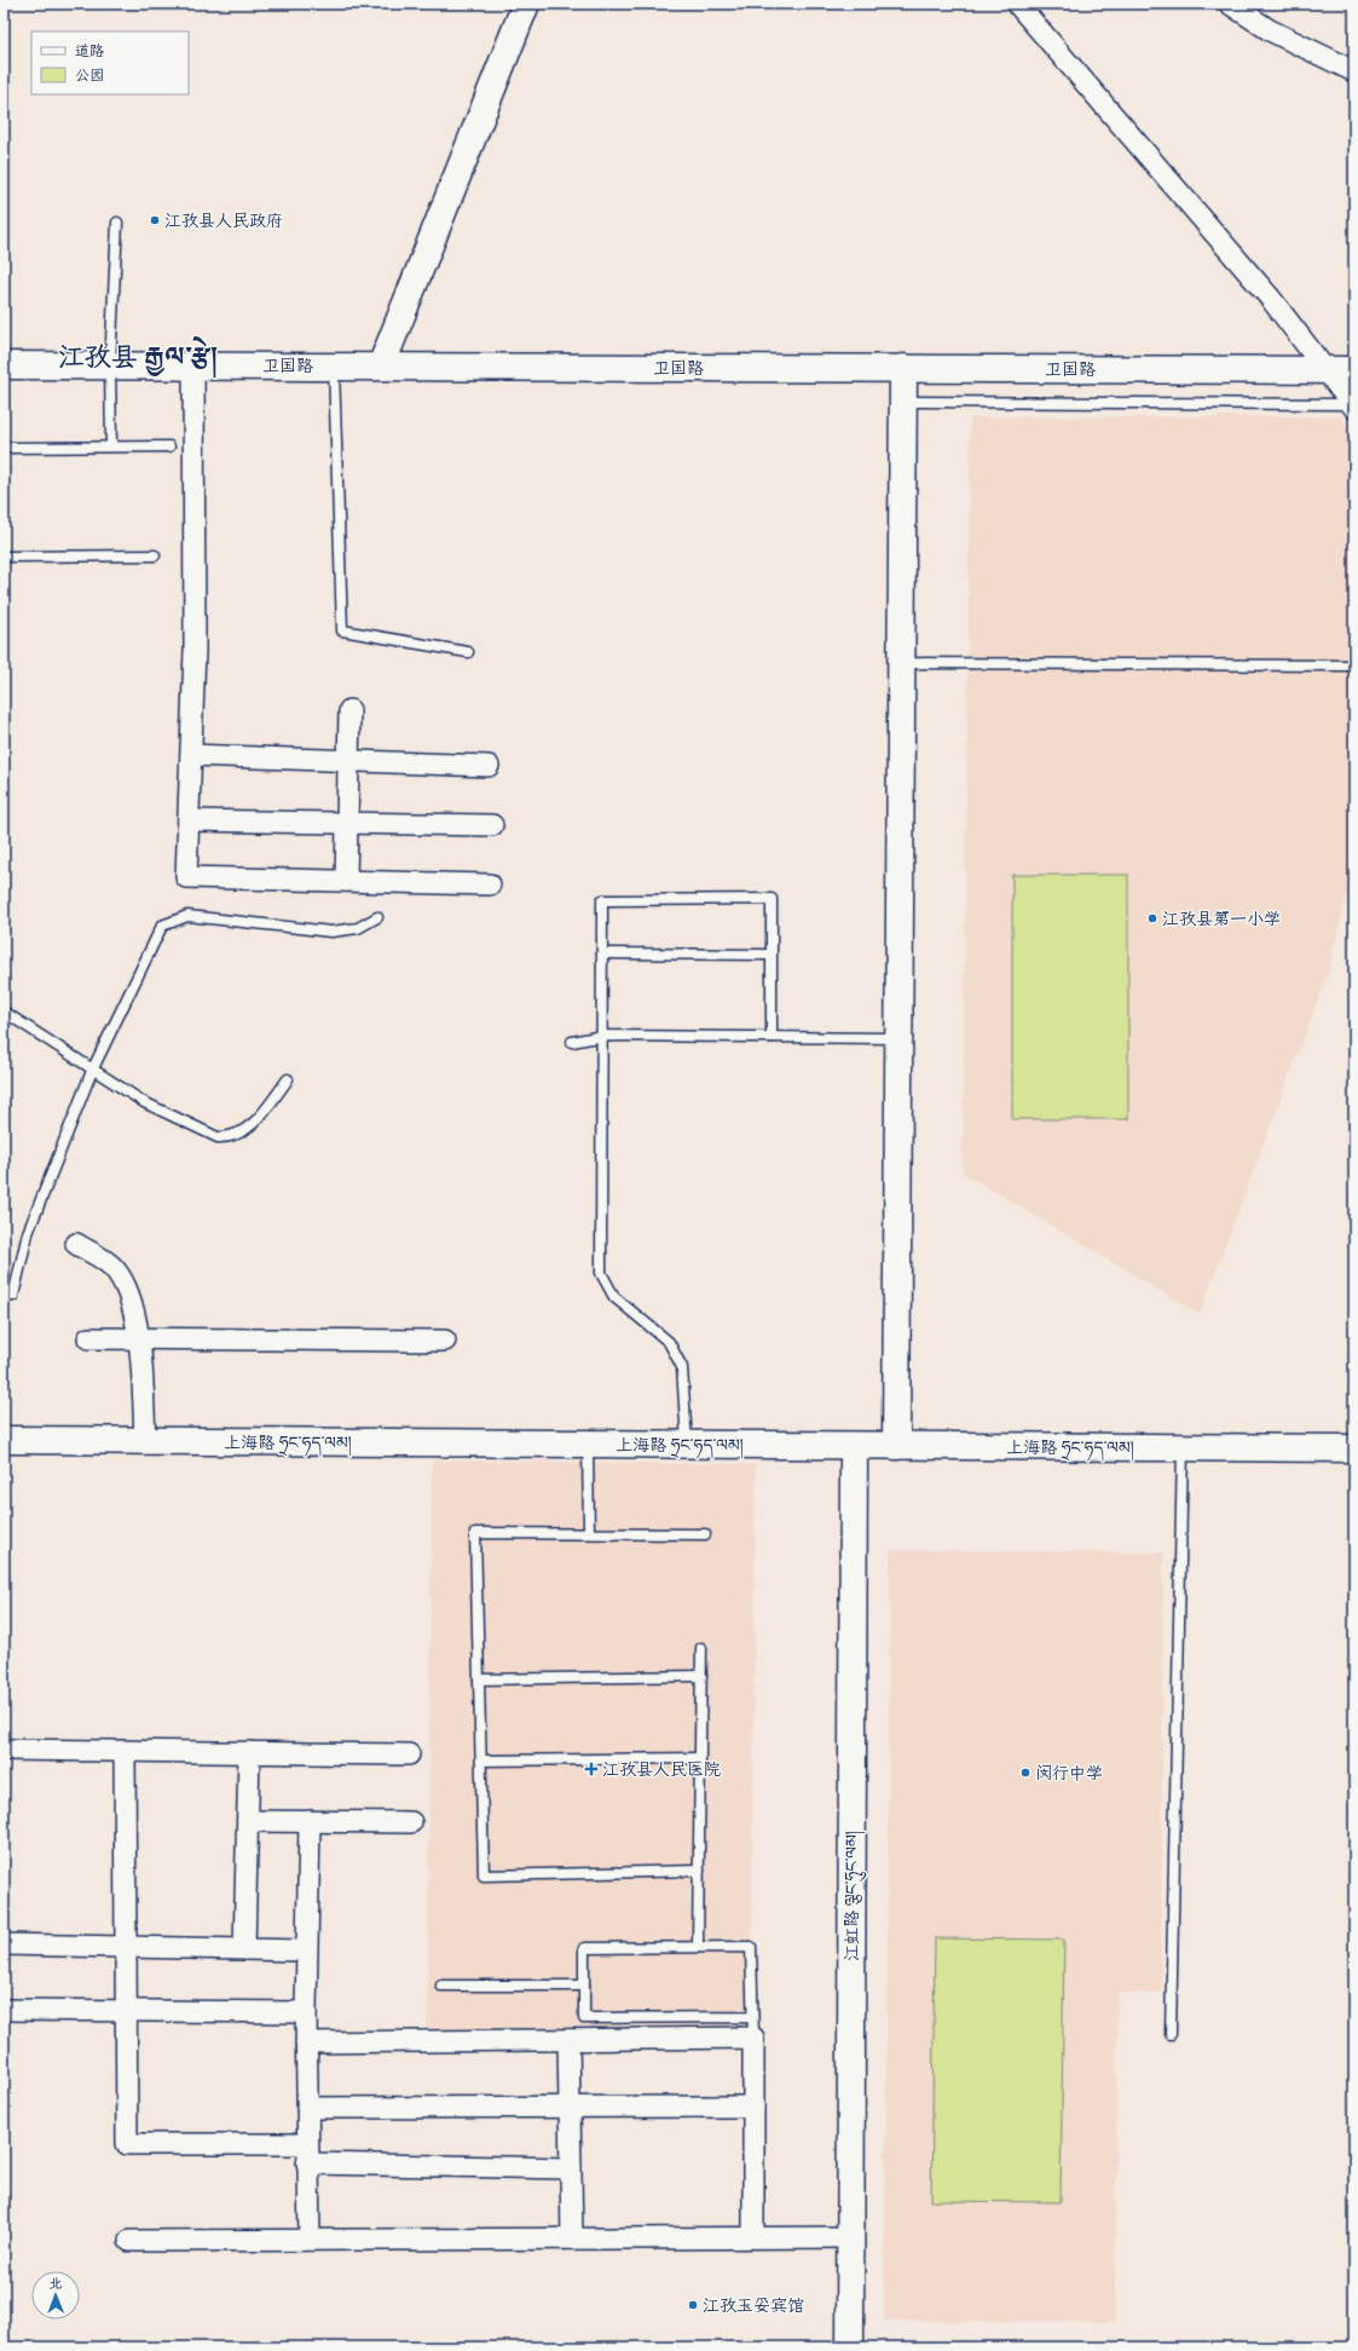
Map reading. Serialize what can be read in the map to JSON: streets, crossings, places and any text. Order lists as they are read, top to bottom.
{
  "streets": {
    "main road": ["卫国路", "上海路 ཧྲང་ཧད་ལམ།", "江虹路 ལྕང་ཧུང་ལམ།"]
  },
  "crossings": [
    ["上海路 ཧྲང་ཧད་ལམ།", "江虹路 ལྕང་ཧུང་ལམ།"]
  ],
  "districts": ["江孜县 རྒྱལ་རྩེ།"],
  "places": {
    "other": [
      "江孜县人民政府",
      "江孜县第一小学",
      "闵行中学",
      "江孜玉妥宾馆"
    ],
    "health": ["江孜县人民医院"]
  },
  "legend": ["道路", "公园"],
  "north": "top"
}
